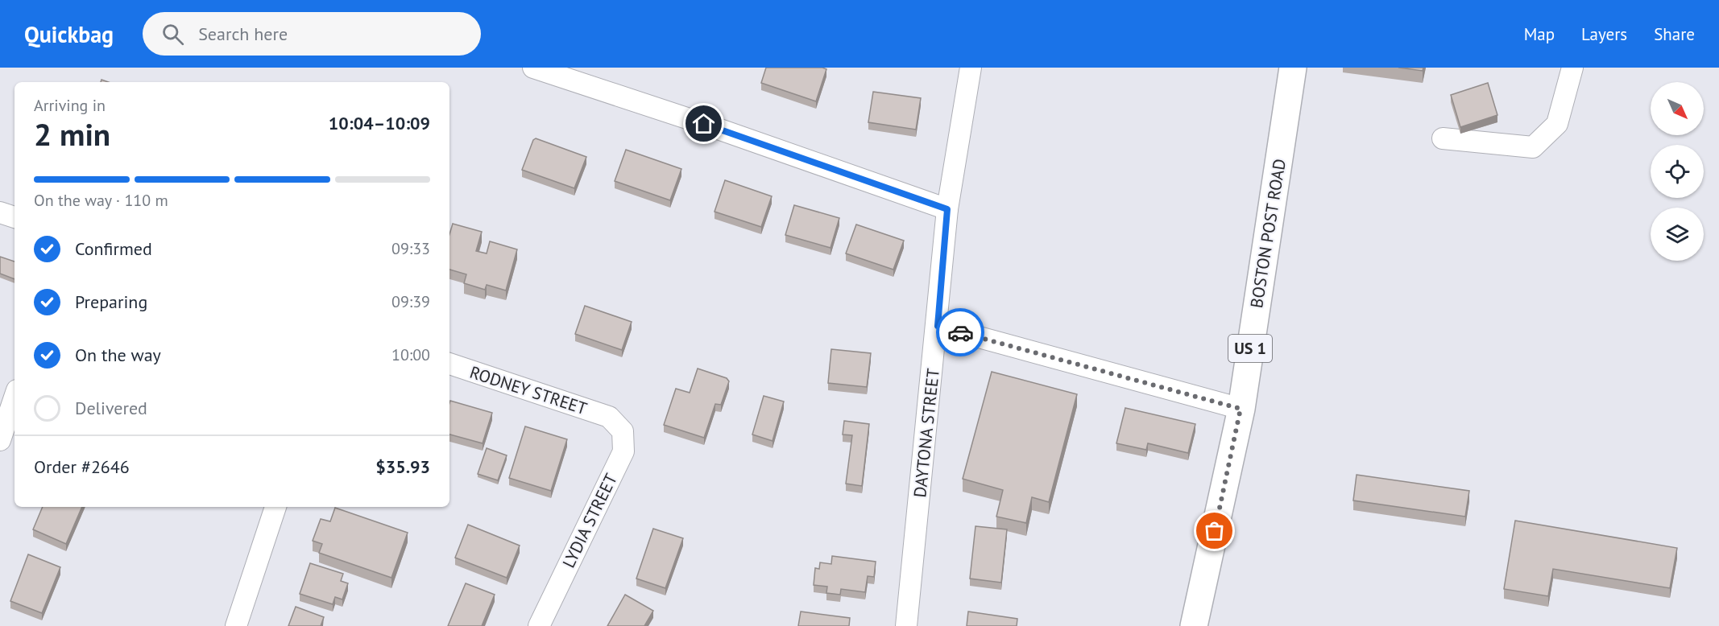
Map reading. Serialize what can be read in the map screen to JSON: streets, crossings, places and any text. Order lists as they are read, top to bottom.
{
  "streets": {
    "main road": ["BOSTON POST ROAD", "US 1"],
    "street": ["RODNEY STREET", "DAYTONA STREET", "LYDIA STREET"]
  },
  "crossings": [
    ["RODNEY STREET", "LYDIA STREET"]
  ],
  "north": "bottom right",
  "page": {
    "header": "Quickbag",
    "search": "Search here",
    "nav": ["Map", "Layers", "Share"],
    "heading": ["2 min", "Arriving in", "10:04–10:09"],
    "panel": ["Order #2646", "$35.93"],
    "bar": "On the way · 110 m",
    "list": [
      ["Confirmed", "09:33"],
      ["Preparing", "09:39"],
      ["On the way", "10:00"],
      "Delivered"
    ]
  }
}
